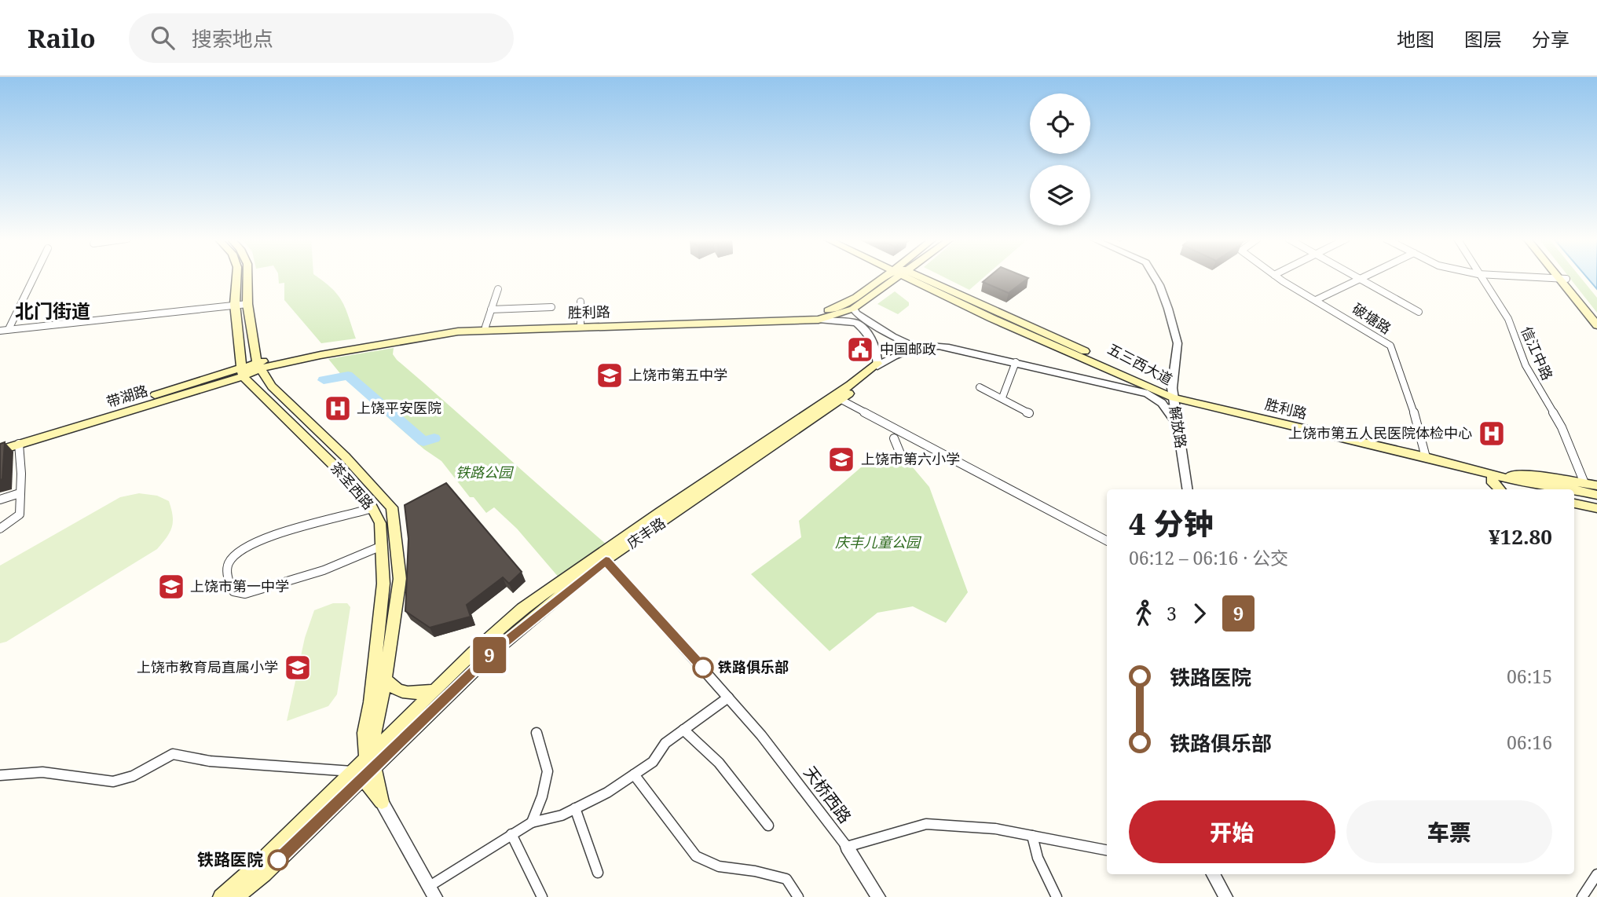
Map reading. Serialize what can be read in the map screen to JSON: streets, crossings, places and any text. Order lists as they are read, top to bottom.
{
  "streets": {
    "main road": [
      "胜利路",
      "五三西大道",
      "带湖路",
      "茶圣西路",
      "庆丰路"
    ],
    "street": [
      "破塘路",
      "信江中路",
      "解放路",
      "天桥西路"
    ]
  },
  "crossings": [
    ["胜利路", "破塘路"],
    ["胜利路", "五三西大道"],
    ["胜利路", "带湖路"],
    ["胜利路", "解放路"],
    ["胜利路", "茶圣西路"],
    ["五三西大道", "解放路"],
    ["带湖路", "茶圣西路"],
    ["茶圣西路", "庆丰路"],
    ["庆丰路", "天桥西路"]
  ],
  "districts": ["北门街道"],
  "parks": ["铁路公园", "庆丰儿童公园"],
  "places": {
    "public building": ["中国邮政"],
    "school or university": [
      "上饶市第五中学",
      "上饶市第六小学",
      "上饶市第一中学",
      "上饶市教育局直属小学"
    ],
    "hospital": ["上饶平安医院", "上饶市第五人民医院体检中心"],
    "other": ["铁路俱乐部", "铁路医院"]
  },
  "lines": ["bus line 9"],
  "page": {
    "header": "Railo",
    "search": "搜索地点",
    "nav": ["地图", "图层", "分享"],
    "on_map": "9",
    "heading": ["4 分钟", "06:12 – 06:16 · 公交", "¥12.80"],
    "legs": ["3", "9"],
    "list": [
      {
        "name": "铁路医院",
        "value": "06:15"
      },
      {
        "name": "铁路俱乐部",
        "value": "06:16"
      }
    ],
    "buttons": ["开始", "车票"]
  }
}
